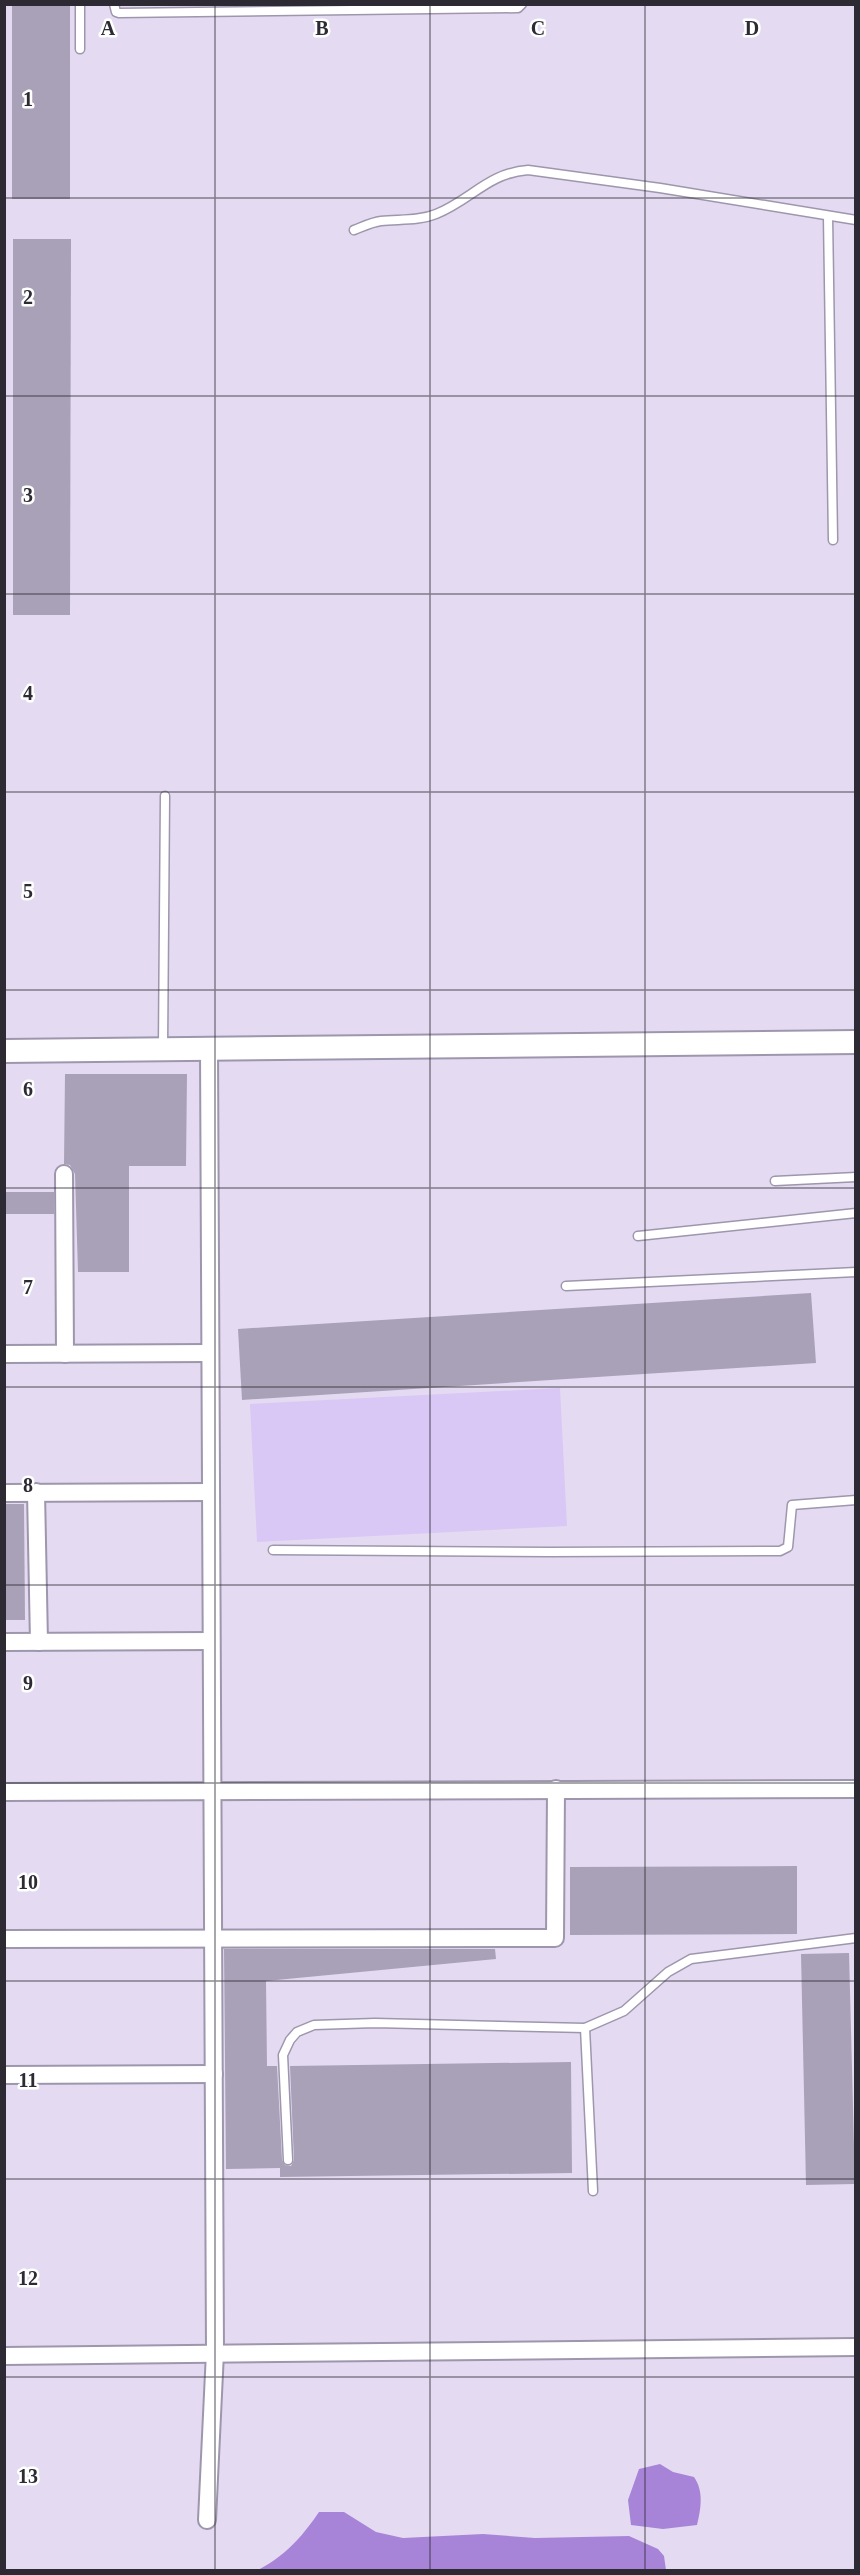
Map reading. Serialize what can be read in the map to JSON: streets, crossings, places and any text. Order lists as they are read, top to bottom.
{
  "grid": {
    "columns": [
      "A",
      "B",
      "C",
      "D"
    ],
    "rows": [
      "1",
      "2",
      "3",
      "4",
      "5",
      "6",
      "7",
      "8",
      "9",
      "10",
      "11",
      "12",
      "13"
    ]
  }
}
